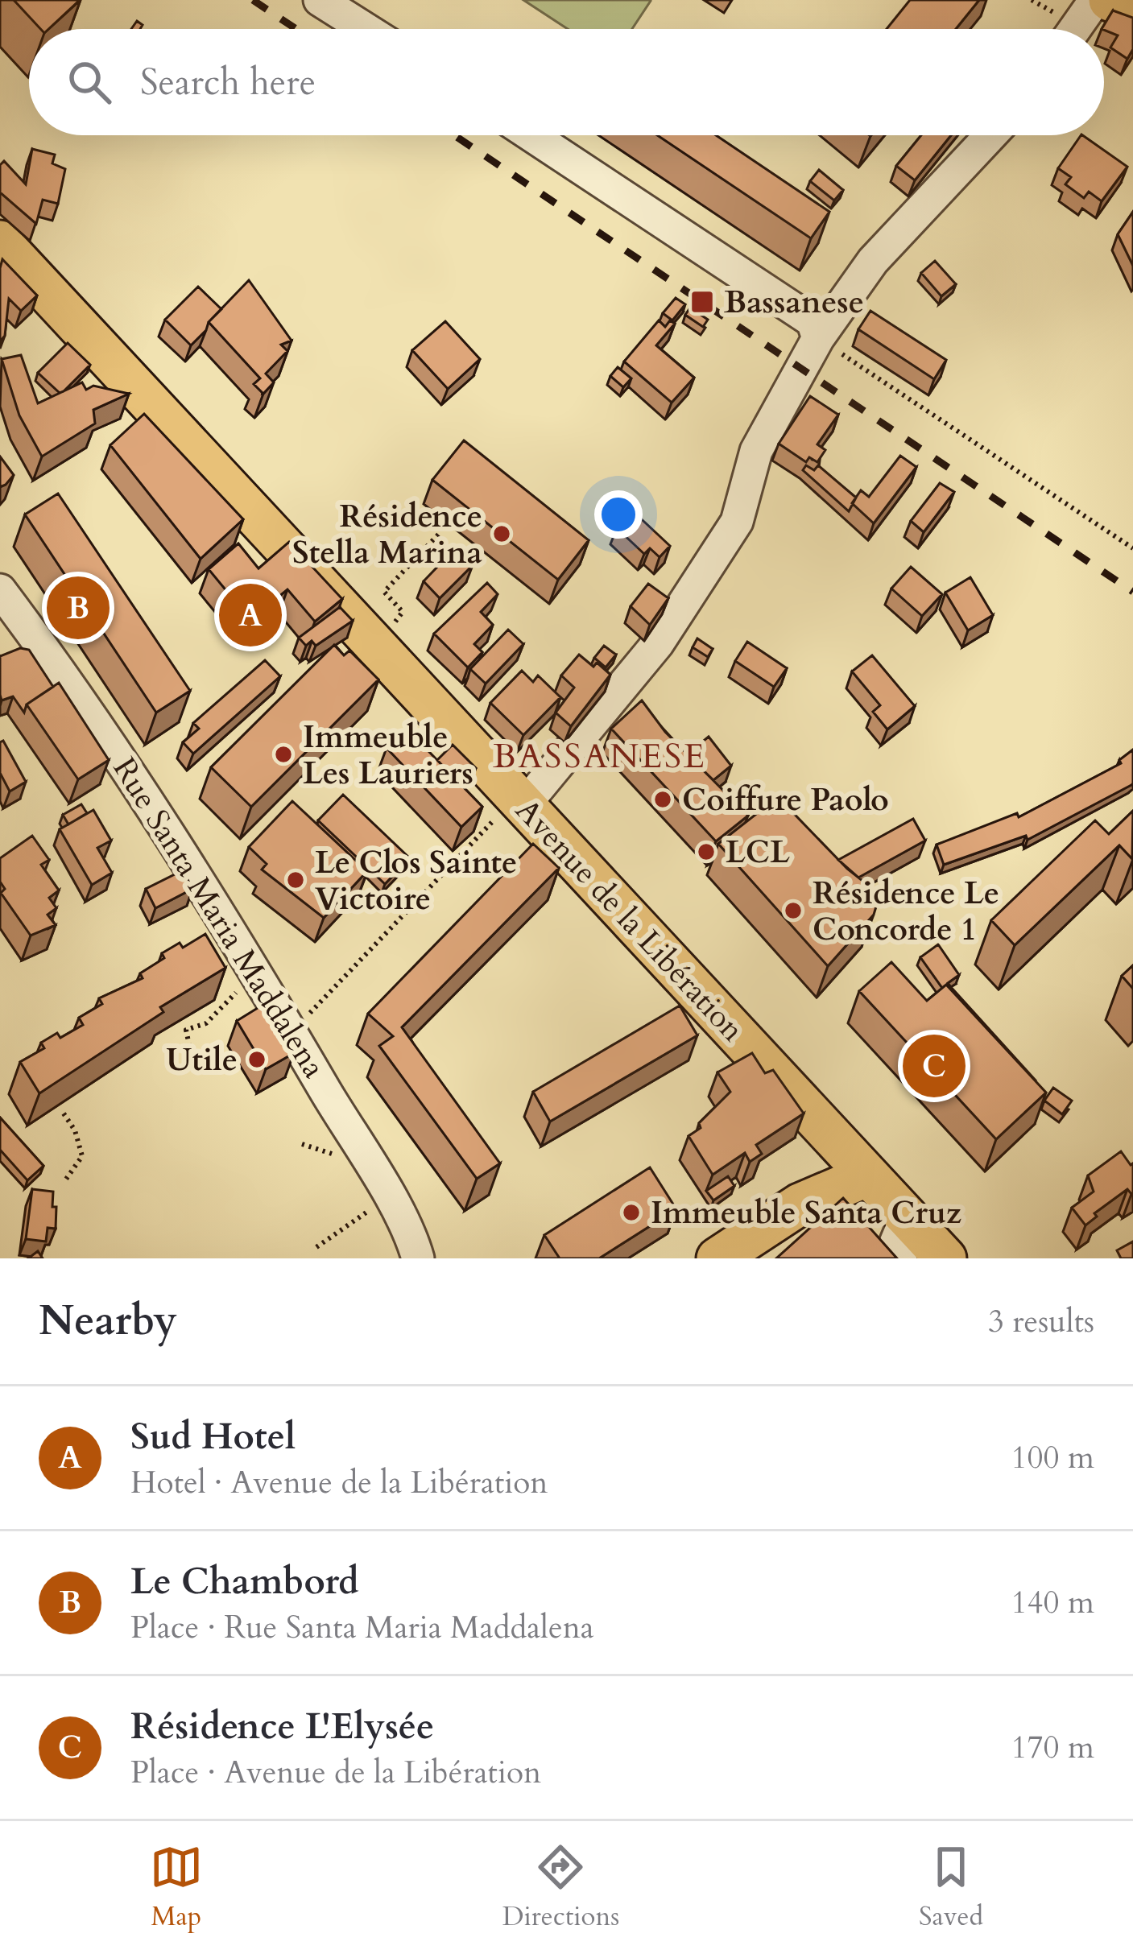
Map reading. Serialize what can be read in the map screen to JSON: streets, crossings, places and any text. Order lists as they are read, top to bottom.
{
  "streets": {
    "main road": ["Avenue de la Libération"],
    "street": ["Rue Santa Maria Maddalena"]
  },
  "districts": ["BASSANESE"],
  "places": {
    "transit": ["Bassanese"],
    "other": [
      "Résidence Stella Marina",
      "Immeuble Les Lauriers",
      "Coiffure Paolo",
      "LCL",
      "Le Clos Sainte Victoire",
      "Résidence Le Concorde 1",
      "Utile",
      "Immeuble Santa Cruz"
    ]
  },
  "page": {
    "search": "Search here",
    "pins": ["B", "A", "C"],
    "heading": ["Nearby", "3 results"],
    "list": [
      {
        "mark": "A",
        "name": "Sud Hotel",
        "note": "Hotel · Avenue de la Libération",
        "value": "100 m"
      },
      {
        "mark": "B",
        "name": "Le Chambord",
        "note": "Place · Rue Santa Maria Maddalena",
        "value": "140 m"
      },
      {
        "mark": "C",
        "name": "Résidence L'Elysée",
        "note": "Place · Avenue de la Libération",
        "value": "170 m"
      }
    ],
    "nav": ["Map", "Directions", "Saved"]
  }
}
